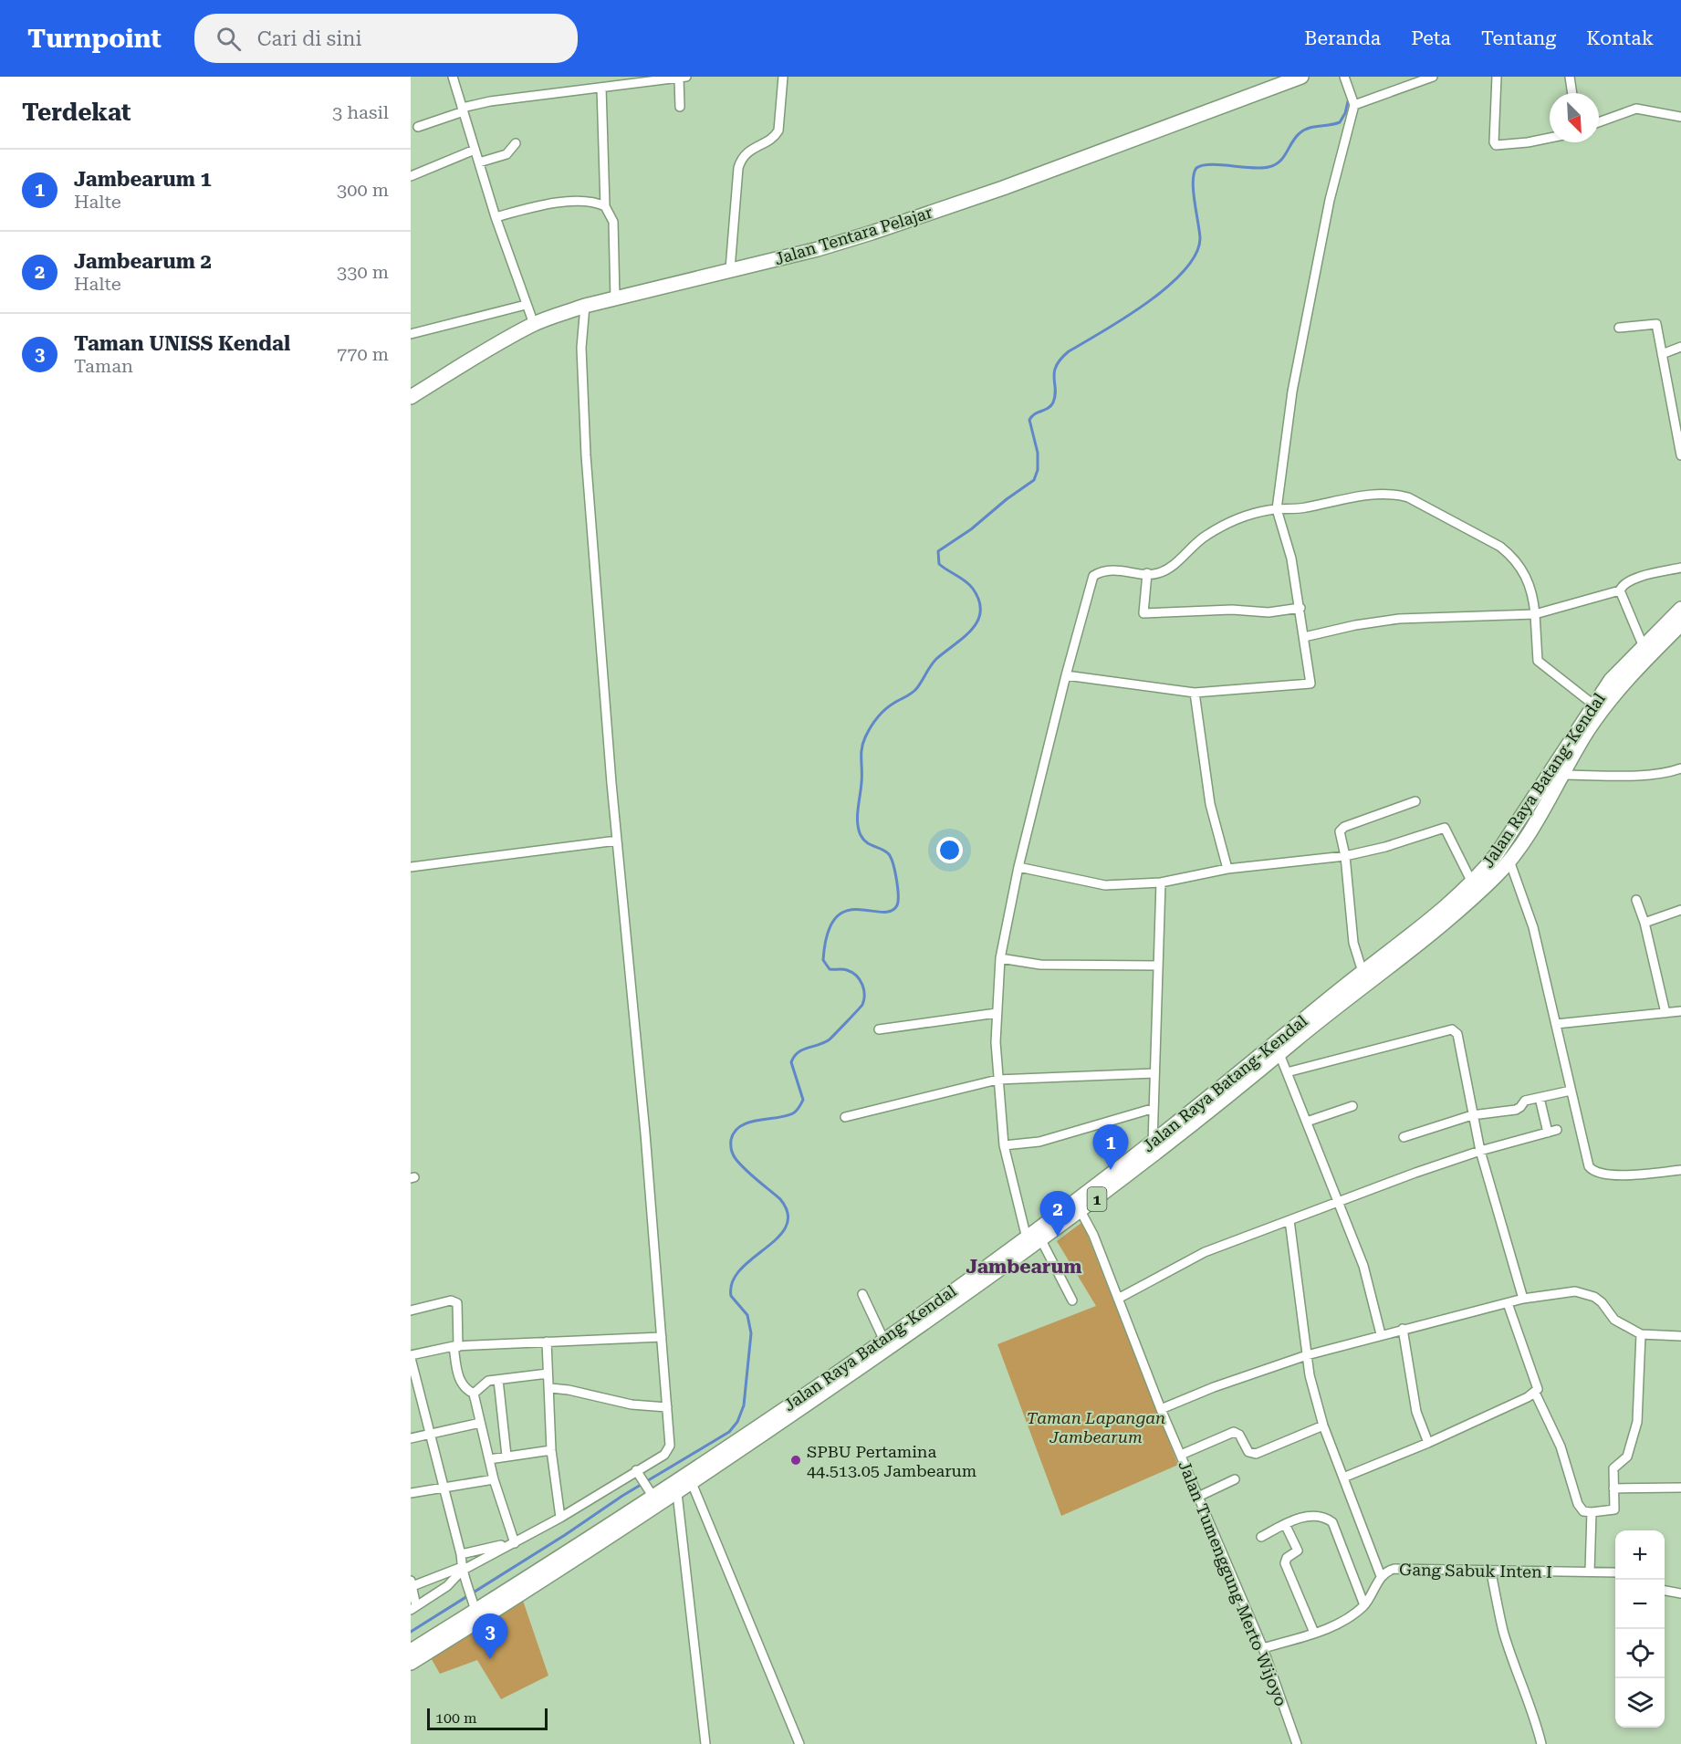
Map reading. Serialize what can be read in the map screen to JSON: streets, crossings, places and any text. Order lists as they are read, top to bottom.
{
  "streets": {
    "highway": ["Jalan Tentara Pelajar", "Jalan Raya Batang-Kendal", "1"],
    "street": ["Gang Sabuk Inten I", "Jalan Tumenggung Merto Wijoyo"]
  },
  "crossings": [
    ["Jalan Raya Batang-Kendal", "Jalan Tumenggung Merto Wijoyo"],
    ["Gang Sabuk Inten I", "Jalan Tumenggung Merto Wijoyo"]
  ],
  "districts": ["Jambearum"],
  "parks": ["Taman Lapangan Jambearum"],
  "places": ["SPBU Pertamina 44.513.05 Jambearum"],
  "scale_bar": "100 m",
  "north": "bottom right",
  "page": {
    "header": "Turnpoint",
    "search": "Cari di sini",
    "nav": [
      "Beranda",
      "Peta",
      "Tentang",
      "Kontak"
    ],
    "heading": ["Terdekat", "3 hasil"],
    "list": [
      {
        "mark": "1",
        "name": "Jambearum 1",
        "note": "Halte",
        "value": "300 m"
      },
      {
        "mark": "2",
        "name": "Jambearum 2",
        "note": "Halte",
        "value": "330 m"
      },
      {
        "mark": "3",
        "name": "Taman UNISS Kendal",
        "note": "Taman",
        "value": "770 m"
      }
    ],
    "pins": ["1", "2", "3"],
    "map_buttons": ["+", "−"],
    "scale": "100 m"
  }
}
